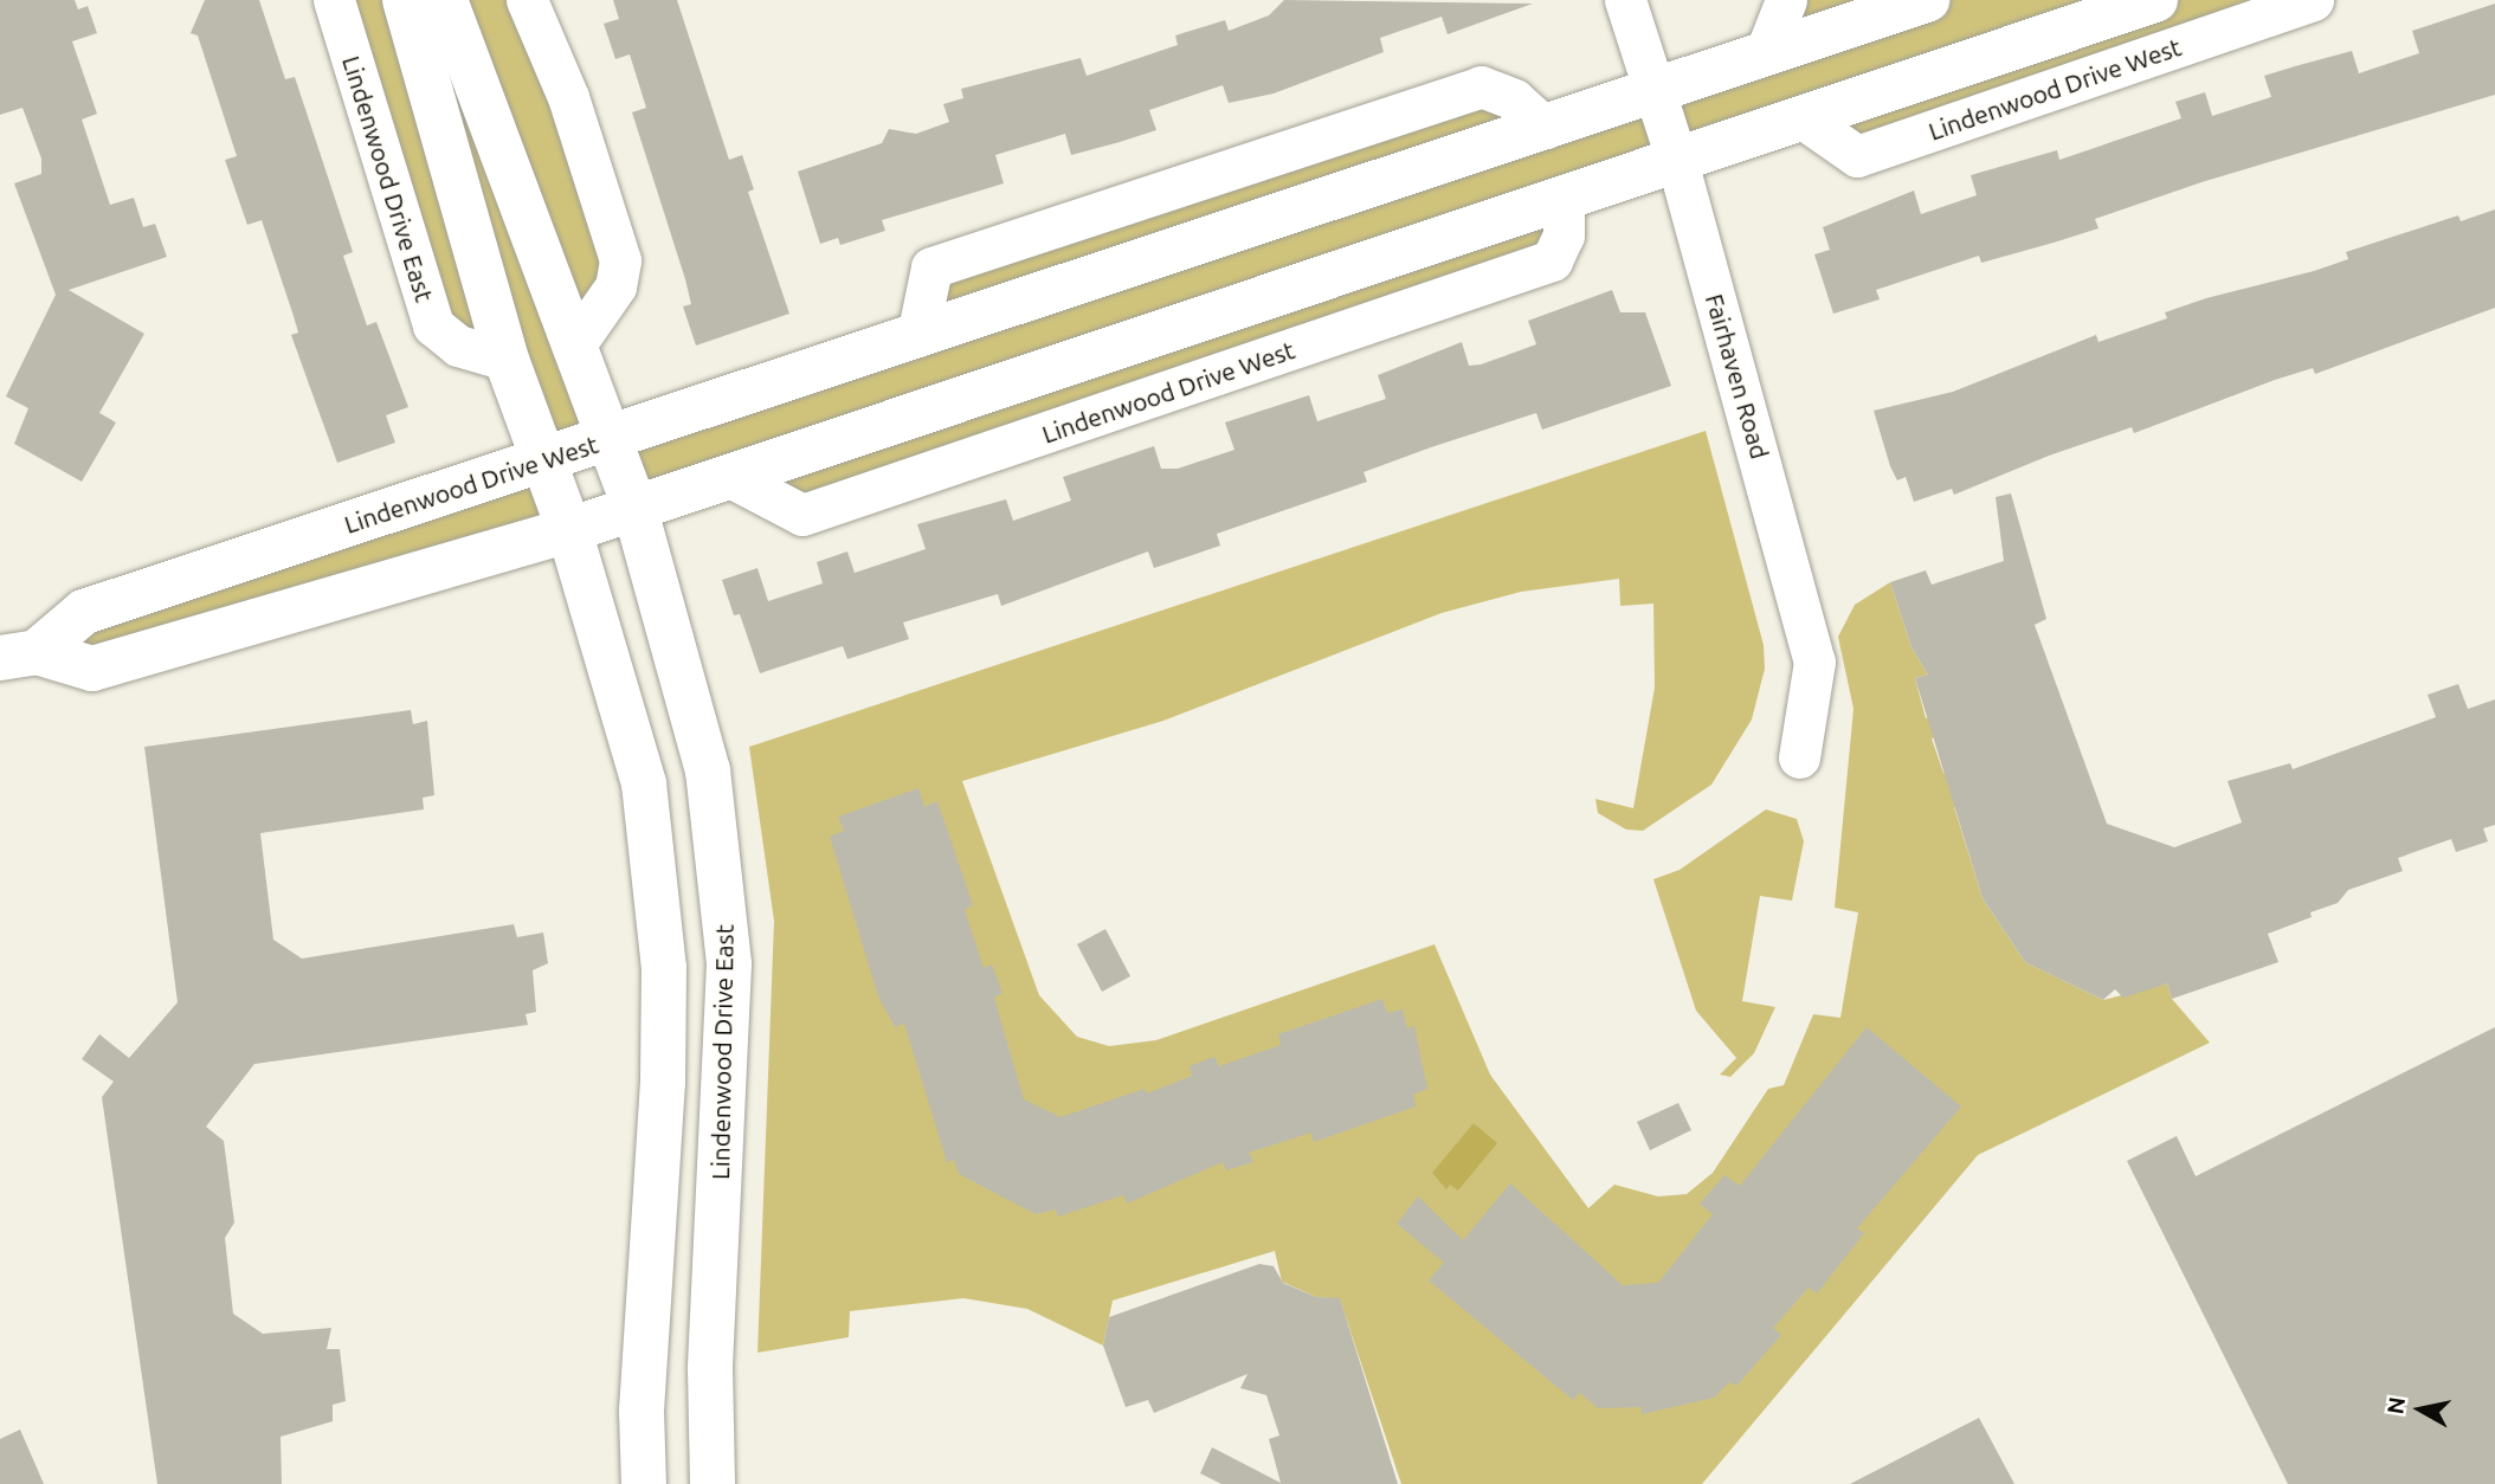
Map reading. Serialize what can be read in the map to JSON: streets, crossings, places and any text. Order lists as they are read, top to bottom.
{
  "streets": {
    "street": ["Lindenwood Drive West", "Lindenwood Drive East", "Fairhaven Road"]
  },
  "crossings": [
    ["Lindenwood Drive West", "Lindenwood Drive East"],
    ["Lindenwood Drive West", "Fairhaven Road"]
  ],
  "north": "left"
}
